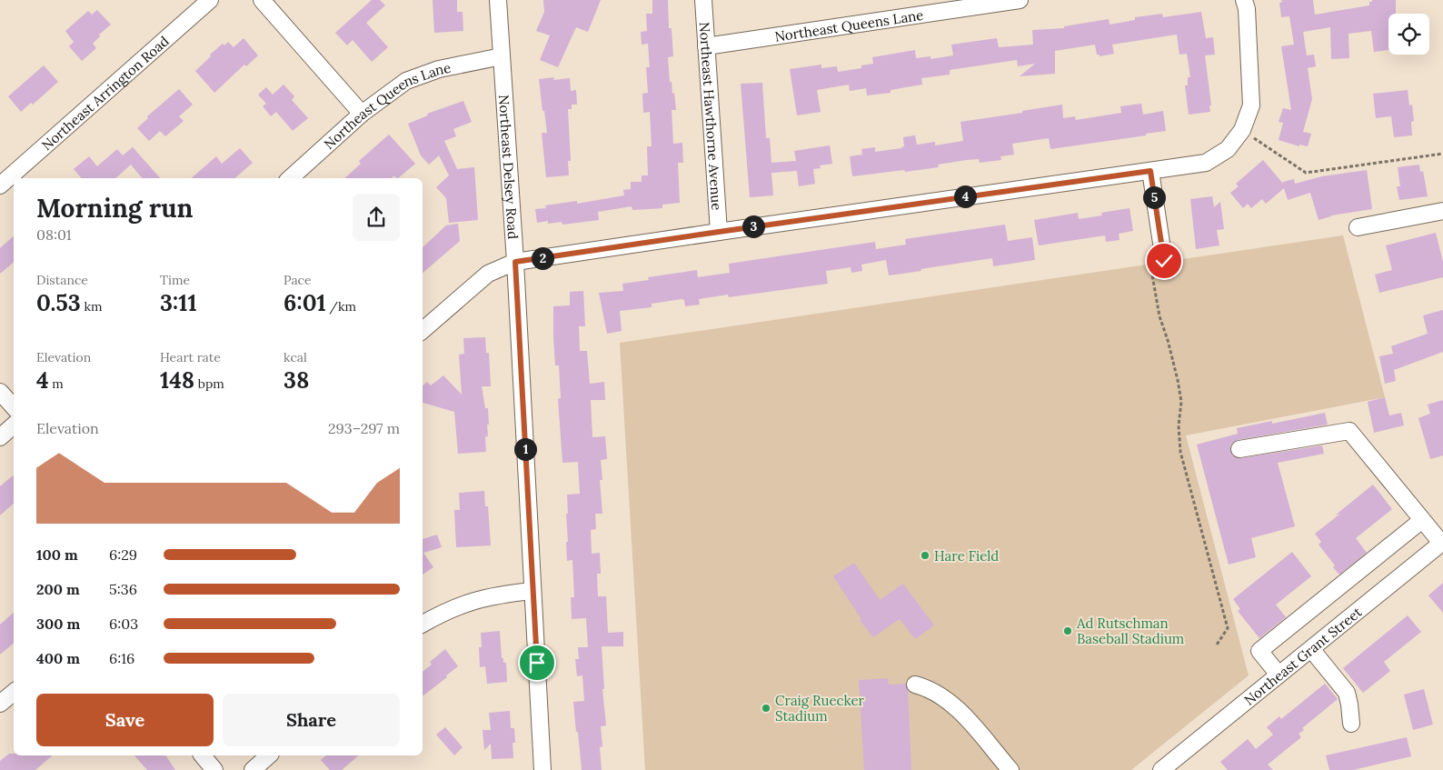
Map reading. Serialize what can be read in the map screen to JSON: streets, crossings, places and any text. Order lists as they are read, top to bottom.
{
  "streets": {
    "street": [
      "Northeast Queens Lane",
      "Northeast Arrington Road",
      "Northeast Hawthorne Avenue",
      "Northeast Delsey Road",
      "Northeast Grant Street"
    ]
  },
  "crossings": [
    ["Northeast Queens Lane", "Northeast Hawthorne Avenue"],
    ["Northeast Queens Lane", "Northeast Delsey Road"]
  ],
  "places": ["Hare Field", "Ad Rutschman Baseball Stadium", "Craig Ruecker Stadium"],
  "page": {
    "heading": ["Morning run", "08:01"],
    "pins": [
      "4",
      "5",
      "3",
      "2",
      "1"
    ],
    "stats": [
      ["Distance", "0.53 km"],
      ["Time", "3:11"],
      ["Pace", "6:01 /km"],
      ["Elevation", "4 m"],
      ["Heart rate", "148 bpm"],
      ["kcal", "38"]
    ],
    "chart": ["Elevation", "293–297 m"],
    "list": [
      {
        "name": "100 m",
        "note": "6:29"
      },
      {
        "name": "200 m",
        "note": "5:36"
      },
      {
        "name": "300 m",
        "note": "6:03"
      },
      {
        "name": "400 m",
        "note": "6:16"
      }
    ],
    "buttons": ["Save", "Share"]
  }
}
